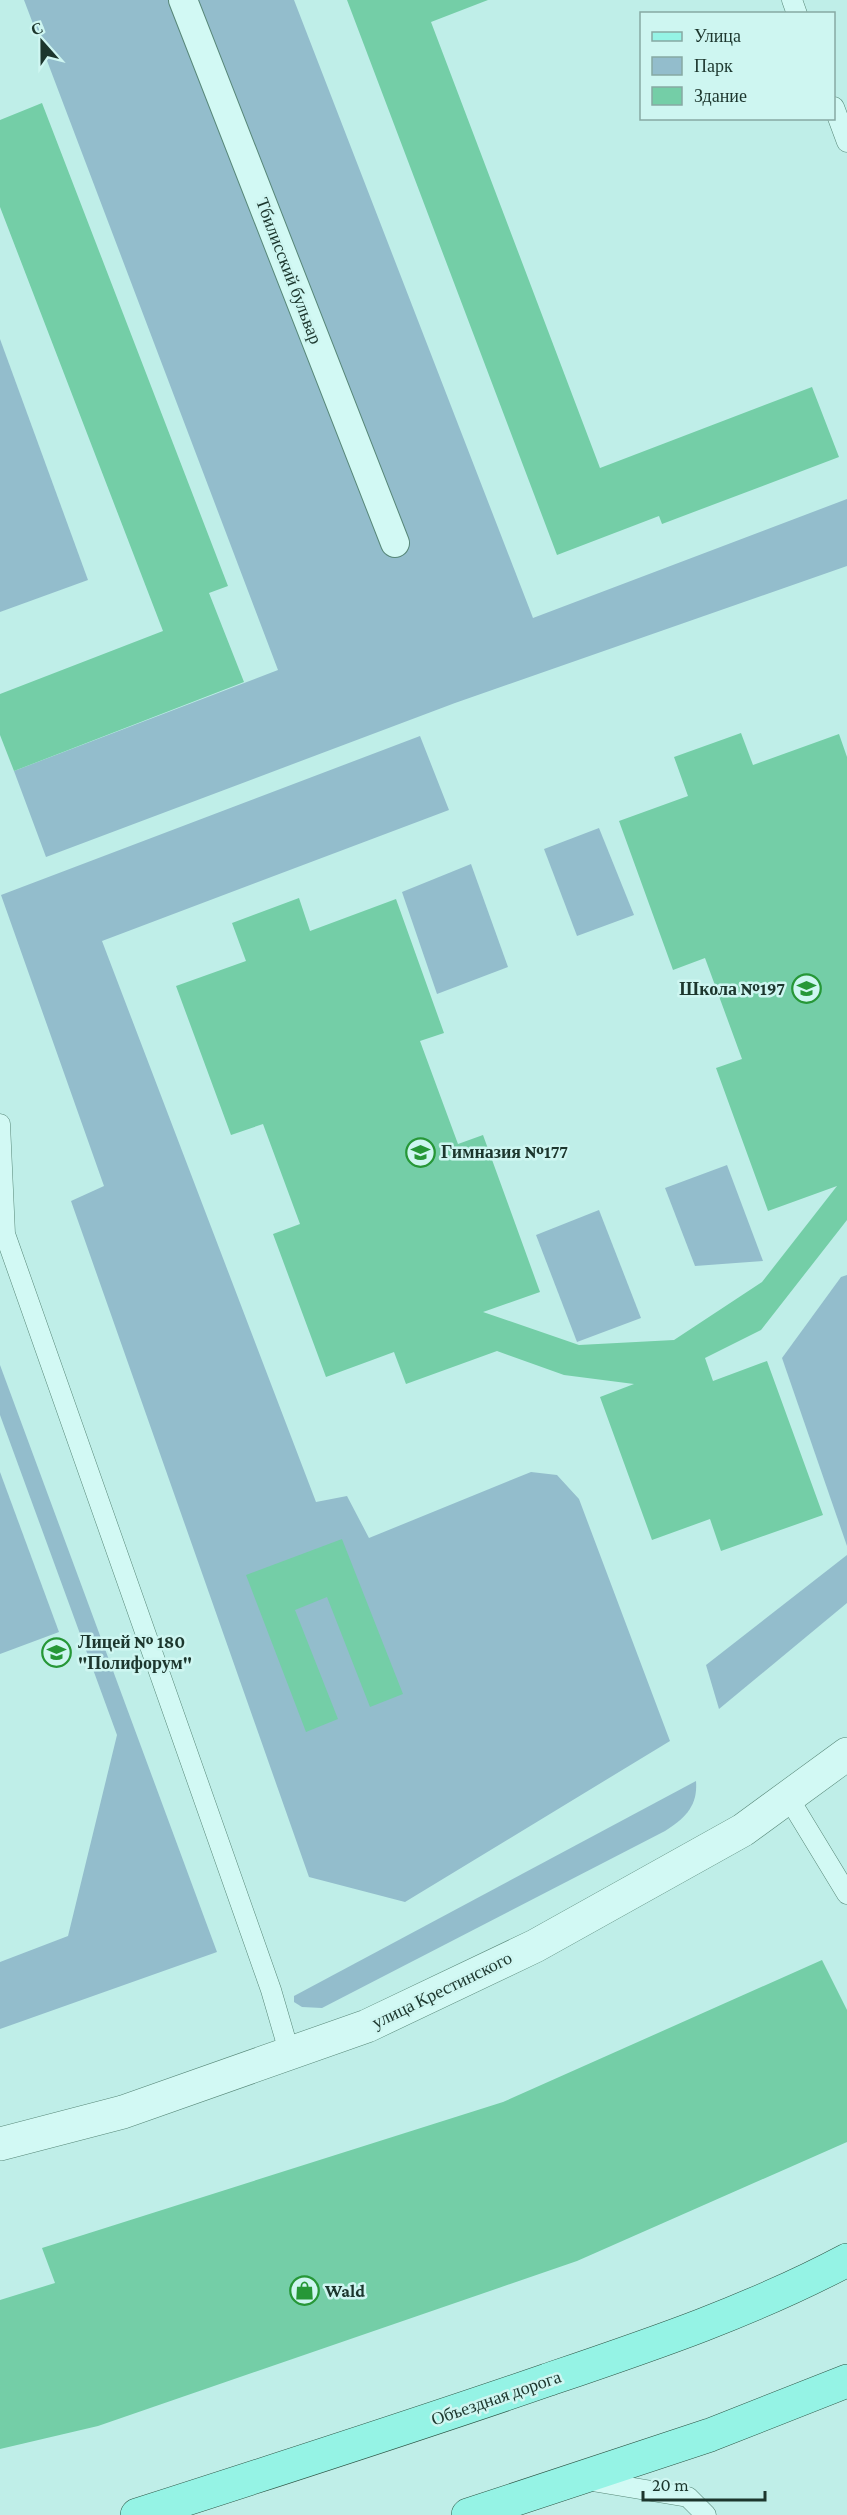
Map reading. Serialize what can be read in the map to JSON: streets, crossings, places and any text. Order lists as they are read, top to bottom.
{
  "streets": {
    "main road": ["Объездная дорога"],
    "street": ["Тбилисский бульвар", "улица Крестинского"]
  },
  "places": {
    "school or university": ["Школа №197", "Гимназия №177", "Лицей № 180 \"Полифорум\""],
    "shop": ["Wald"]
  },
  "legend": ["Улица", "Парк", "Здание"],
  "scale_bar": "20 m",
  "north": "top"
}
